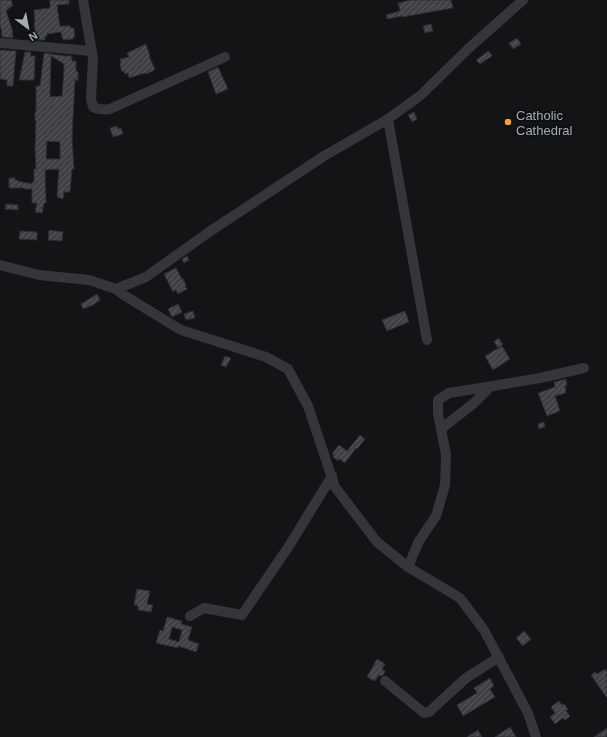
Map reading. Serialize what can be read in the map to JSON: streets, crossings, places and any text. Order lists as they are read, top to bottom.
{
  "places": ["Catholic Cathedral"],
  "north": "bottom right"
}
